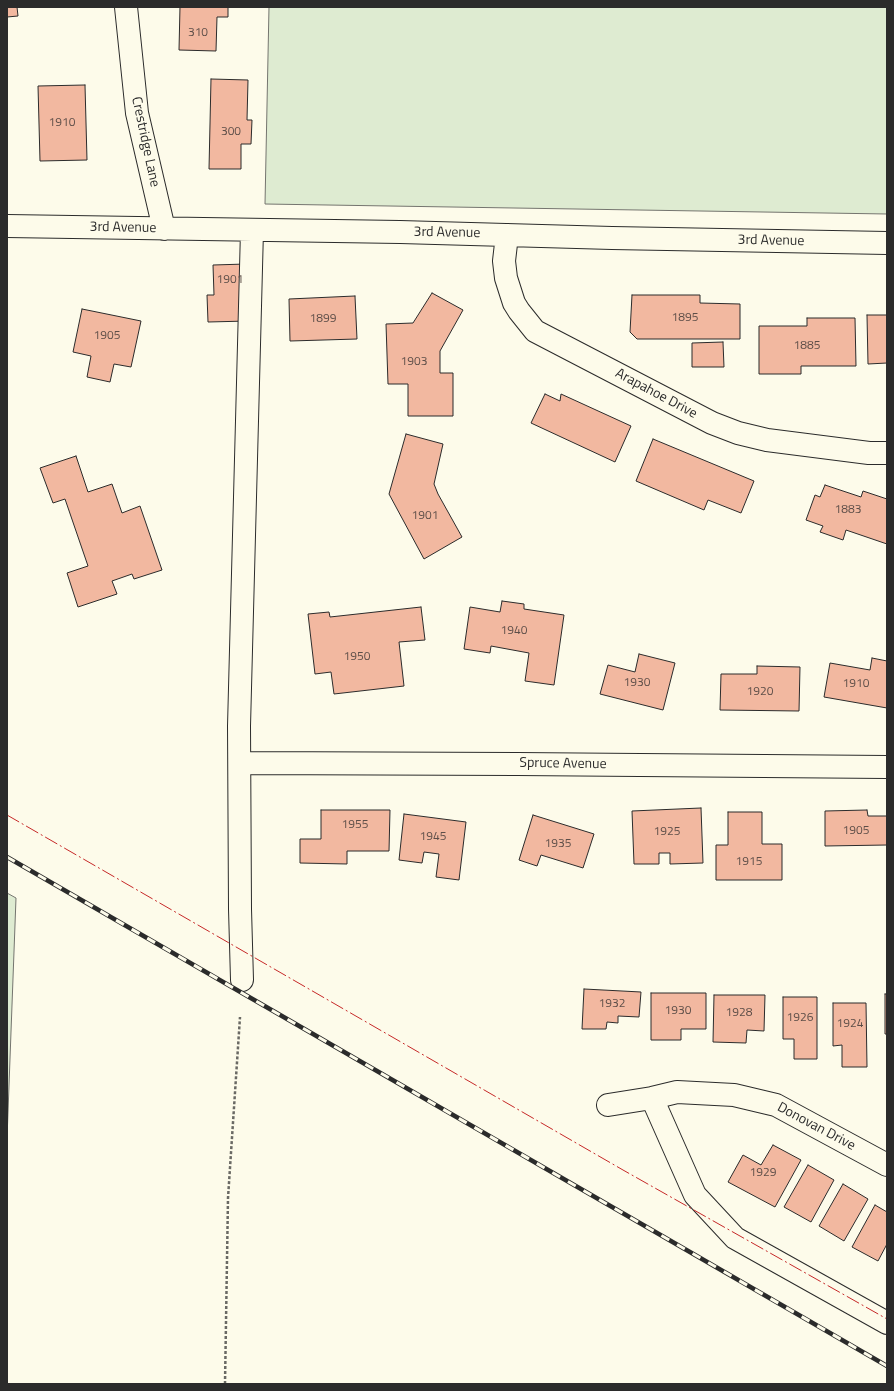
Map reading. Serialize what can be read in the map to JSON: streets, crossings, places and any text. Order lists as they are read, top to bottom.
{
  "streets": {
    "street": [
      "Crestridge Lane",
      "3rd Avenue",
      "Arapahoe Drive",
      "Spruce Avenue",
      "Donovan Drive"
    ]
  },
  "crossings": [
    ["Crestridge Lane", "3rd Avenue"],
    ["3rd Avenue", "Arapahoe Drive"]
  ],
  "house_numbers": [
    "310",
    "1910",
    "300",
    "1901",
    "1895",
    "1899",
    "1905",
    "1885",
    "1903",
    "1883",
    "1901",
    "1940",
    "1950",
    "1930",
    "1910",
    "1920",
    "1955",
    "1905",
    "1925",
    "1945",
    "1935",
    "1915",
    "1932",
    "1930",
    "1928",
    "1926",
    "1924",
    "1929"
  ]
}
